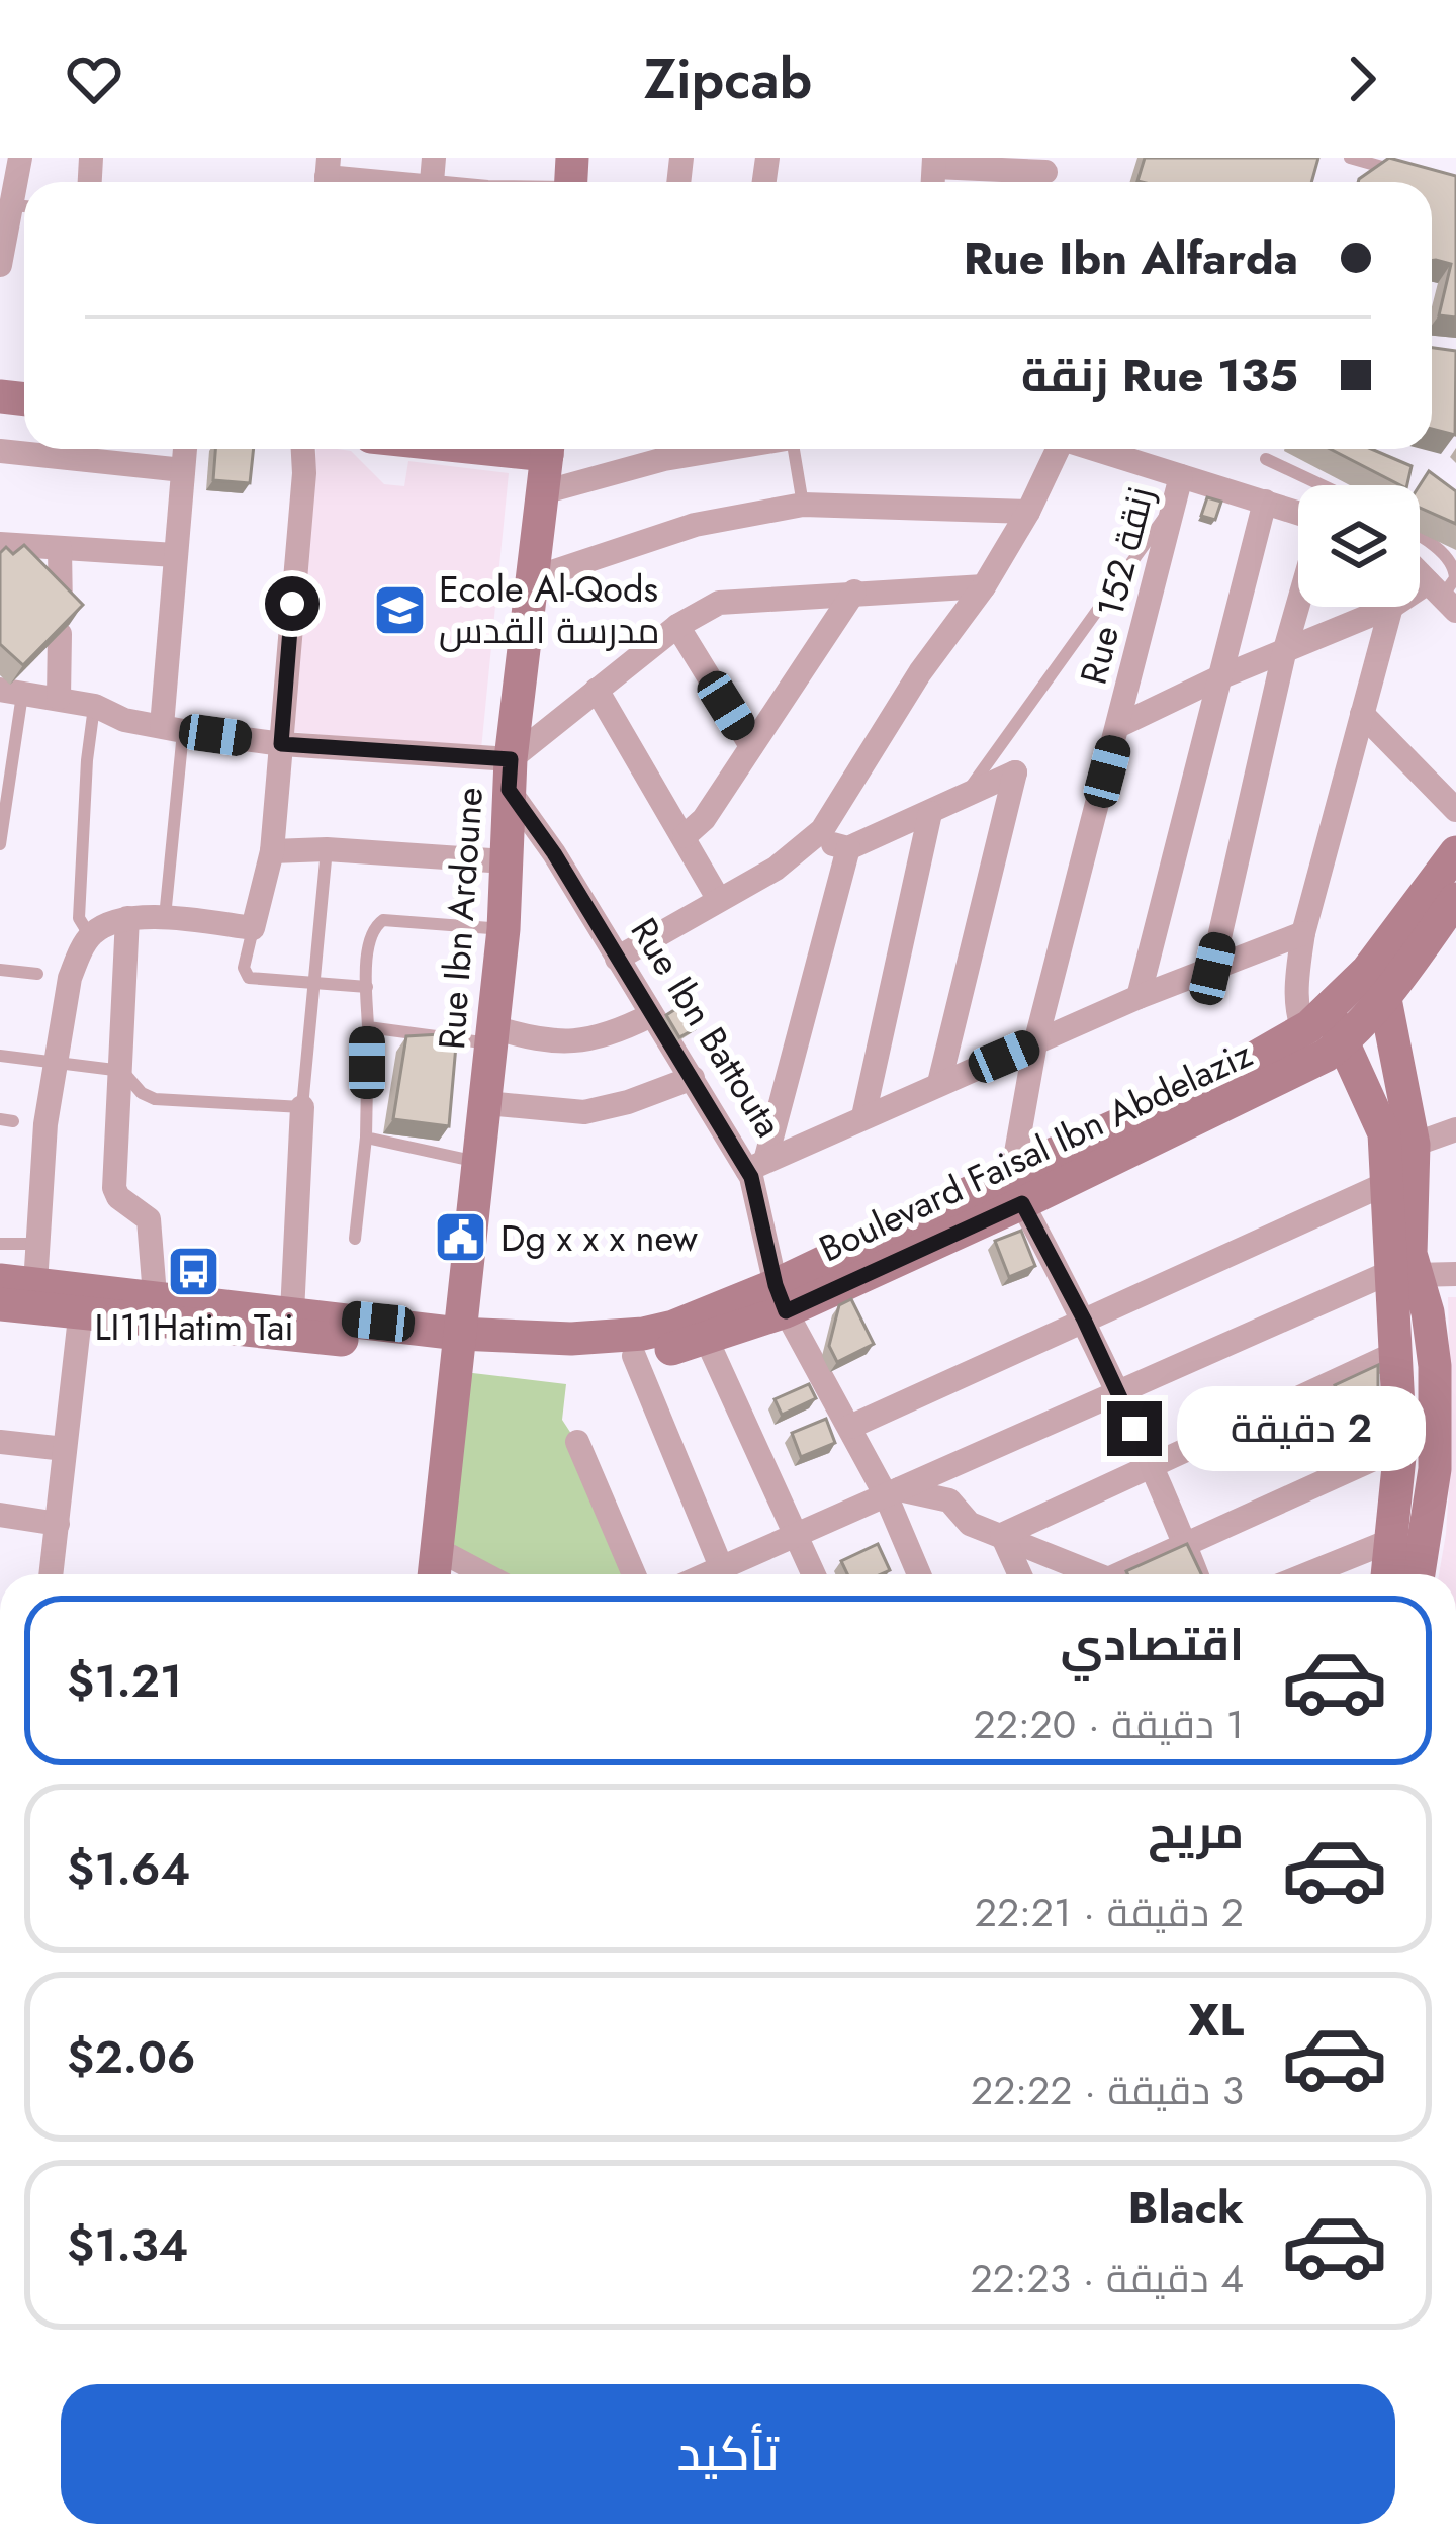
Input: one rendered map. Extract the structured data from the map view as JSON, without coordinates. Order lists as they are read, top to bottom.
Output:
{
  "streets": {
    "street": [
      "Rue 152 زنقة",
      "Rue Ibn Ardoune",
      "Rue Ibn Battouta",
      "Boulevard Faisal Ibn Abdelaziz"
    ]
  },
  "crossings": [
    ["Rue 152 زنقة", "Boulevard Faisal Ibn Abdelaziz"],
    ["Rue Ibn Ardoune", "Rue Ibn Battouta"],
    ["Rue Ibn Ardoune", "Boulevard Faisal Ibn Abdelaziz"],
    ["Rue Ibn Battouta", "Boulevard Faisal Ibn Abdelaziz"]
  ],
  "places": {
    "school or university": ["Ecole Al-Qods مدرسة القدس"],
    "public building": ["Dg x x x new"],
    "bus stop": ["LI11Hatim Tai"]
  },
  "page": {
    "header": "Zipcab",
    "banner": ["Rue Ibn Alfarda", "Rue 135 زنقة"],
    "bubble": "2 دقيقة",
    "list": [
      {
        "name": "اقتصادي",
        "note": "1 دقيقة · 22:20",
        "value": "$1.21"
      },
      {
        "name": "مريح",
        "note": "2 دقيقة · 22:21",
        "value": "$1.64"
      },
      {
        "name": "XL",
        "note": "3 دقيقة · 22:22",
        "value": "$2.06"
      },
      {
        "name": "Black",
        "note": "4 دقيقة · 22:23",
        "value": "$1.34"
      }
    ],
    "buttons": "تأكيد"
  }
}
